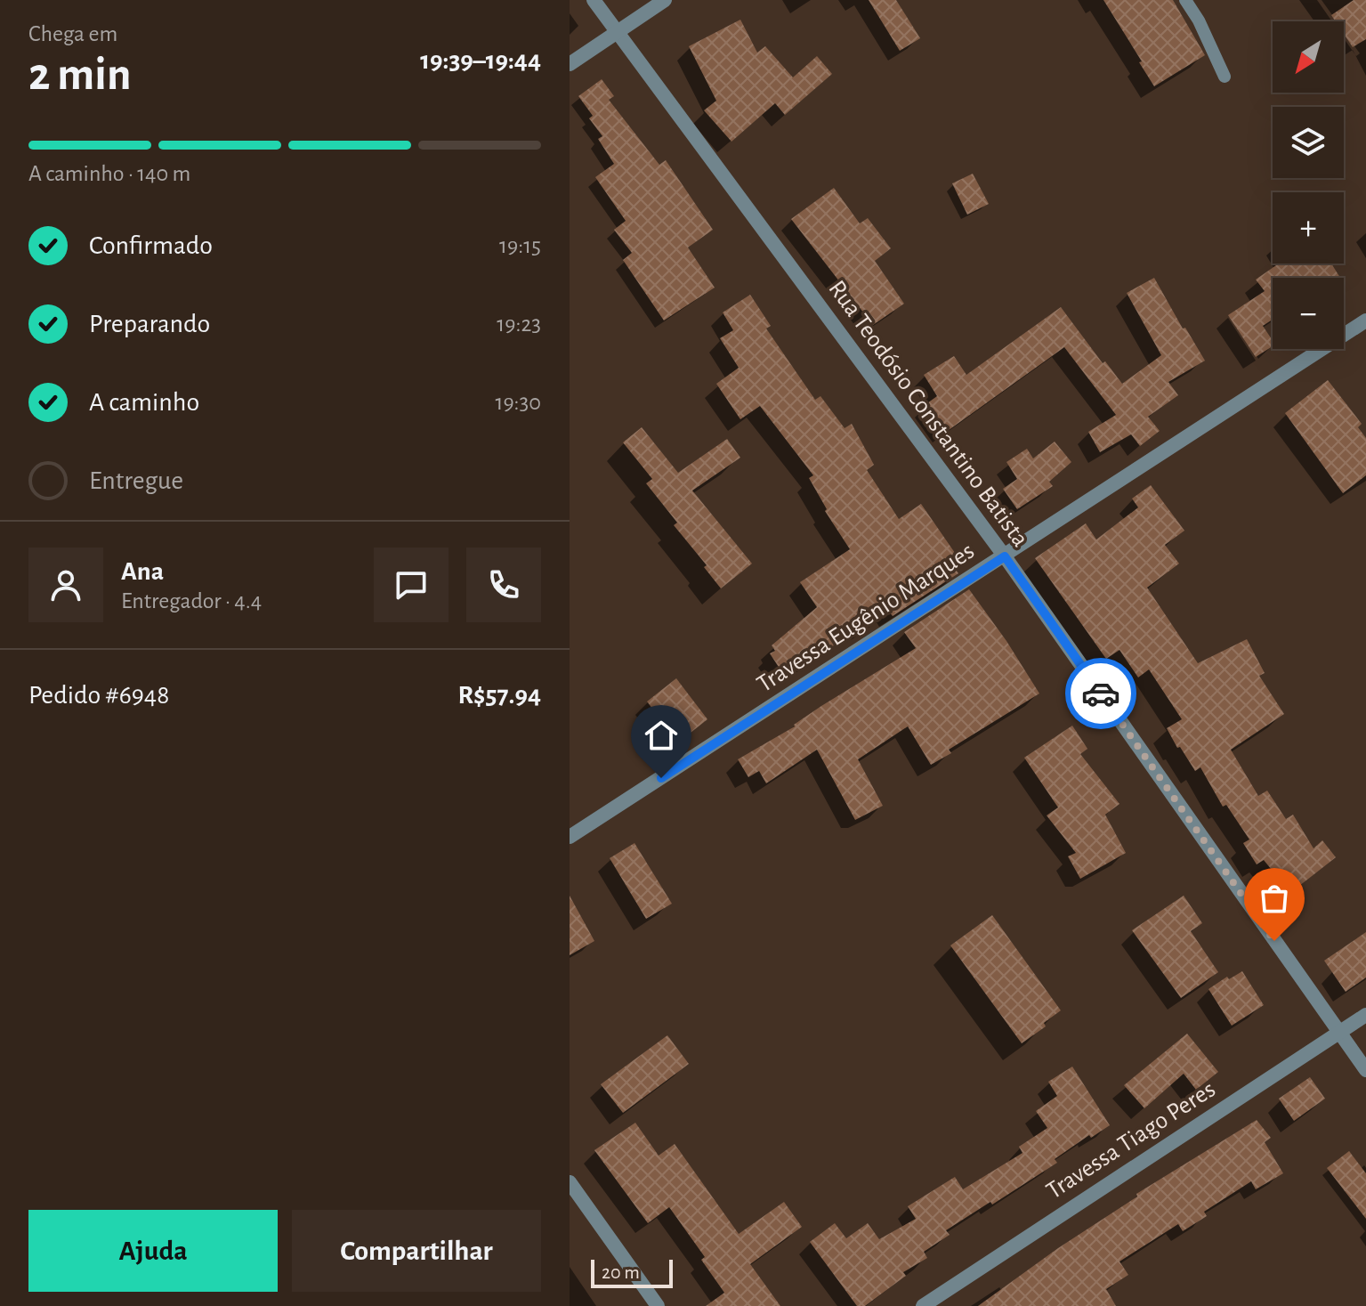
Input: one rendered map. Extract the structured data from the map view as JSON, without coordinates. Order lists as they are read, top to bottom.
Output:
{
  "streets": {
    "street": ["Rua Teodósio Constantino Batista", "Travessa Eugênio Marques", "Travessa Tiago Peres"]
  },
  "crossings": [
    ["Rua Teodósio Constantino Batista", "Travessa Eugênio Marques"],
    ["Rua Teodósio Constantino Batista", "Travessa Tiago Peres"]
  ],
  "scale_bar": "20 m",
  "north": "bottom left",
  "page": {
    "heading": ["2 min", "Chega em", "19:39–19:44"],
    "panel": [
      "Ana",
      "Entregador · 4.4",
      "Pedido #6948",
      "R$57.94"
    ],
    "map_buttons": ["+", "−"],
    "bar": "A caminho · 140 m",
    "list": [
      ["Confirmado", "19:15"],
      ["Preparando", "19:23"],
      ["A caminho", "19:30"],
      "Entregue"
    ],
    "buttons": ["Ajuda", "Compartilhar"],
    "scale": "20 m"
  }
}
